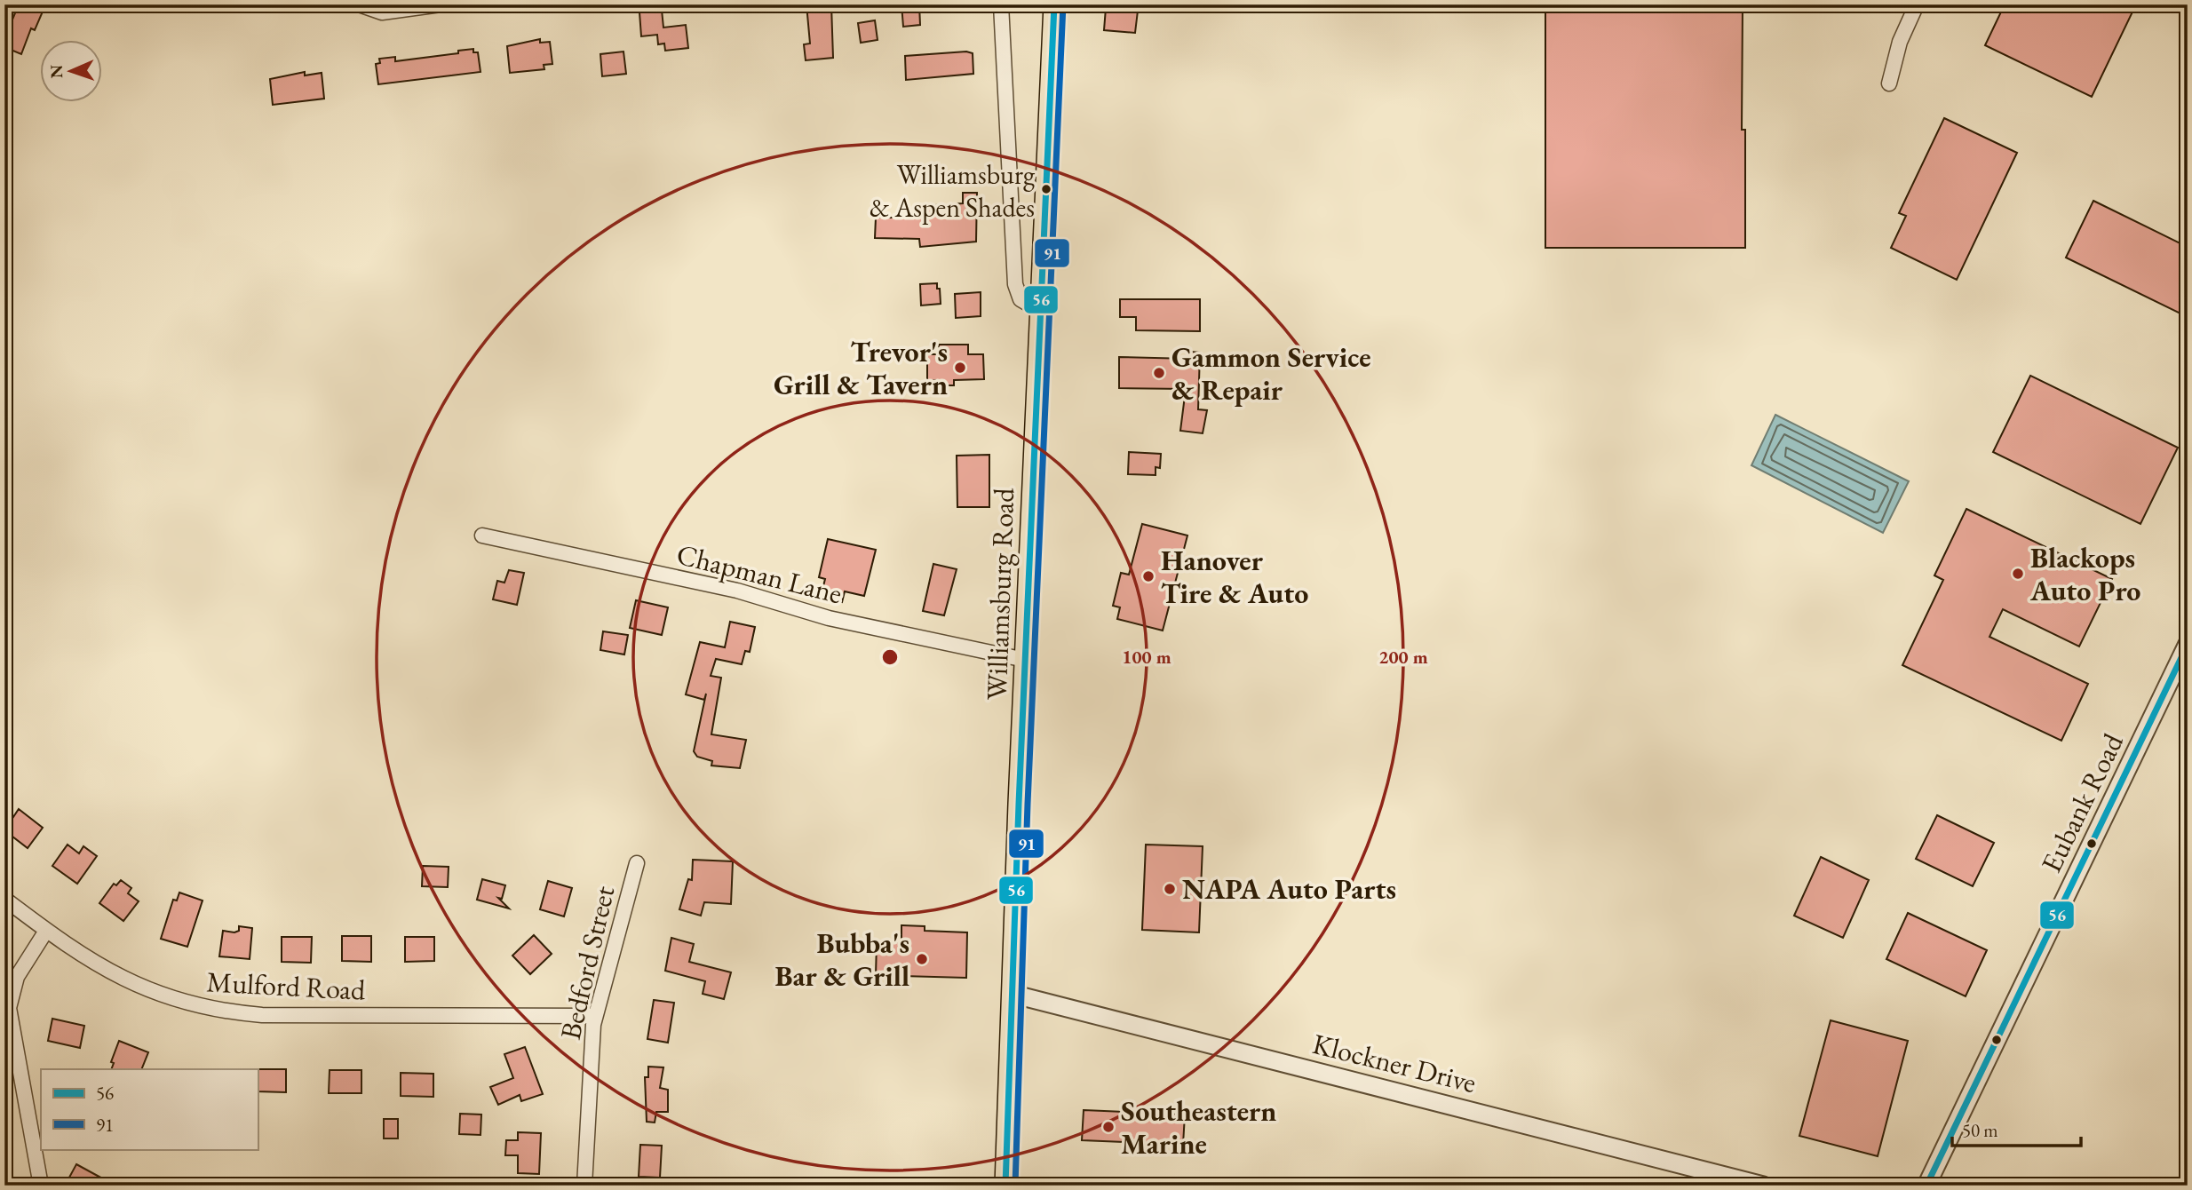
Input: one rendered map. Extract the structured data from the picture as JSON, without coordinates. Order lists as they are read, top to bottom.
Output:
{
  "streets": {
    "main road": ["Williamsburg Road"],
    "street": [
      "Chapman Lane",
      "Eubank Road",
      "Bedford Street",
      "Mulford Road",
      "Klockner Drive"
    ]
  },
  "crossings": [
    ["Chapman Lane", "Williamsburg Road"],
    ["Williamsburg Road", "Klockner Drive"],
    ["Bedford Street", "Mulford Road"]
  ],
  "places": [
    "Williamsburg & Aspen Shades",
    "Trevor's Grill & Tavern",
    "Gammon Service & Repair",
    "Blackops Auto Pro",
    "Hanover Tire & Auto",
    "NAPA Auto Parts",
    "Bubba's Bar & Grill",
    "Southeastern Marine"
  ],
  "lines": ["transit line 56", "transit line 91"],
  "legend": ["56", "91"],
  "scale_bar": "50 m",
  "north": "left",
  "rings": ["100 m", "200 m"]
}
